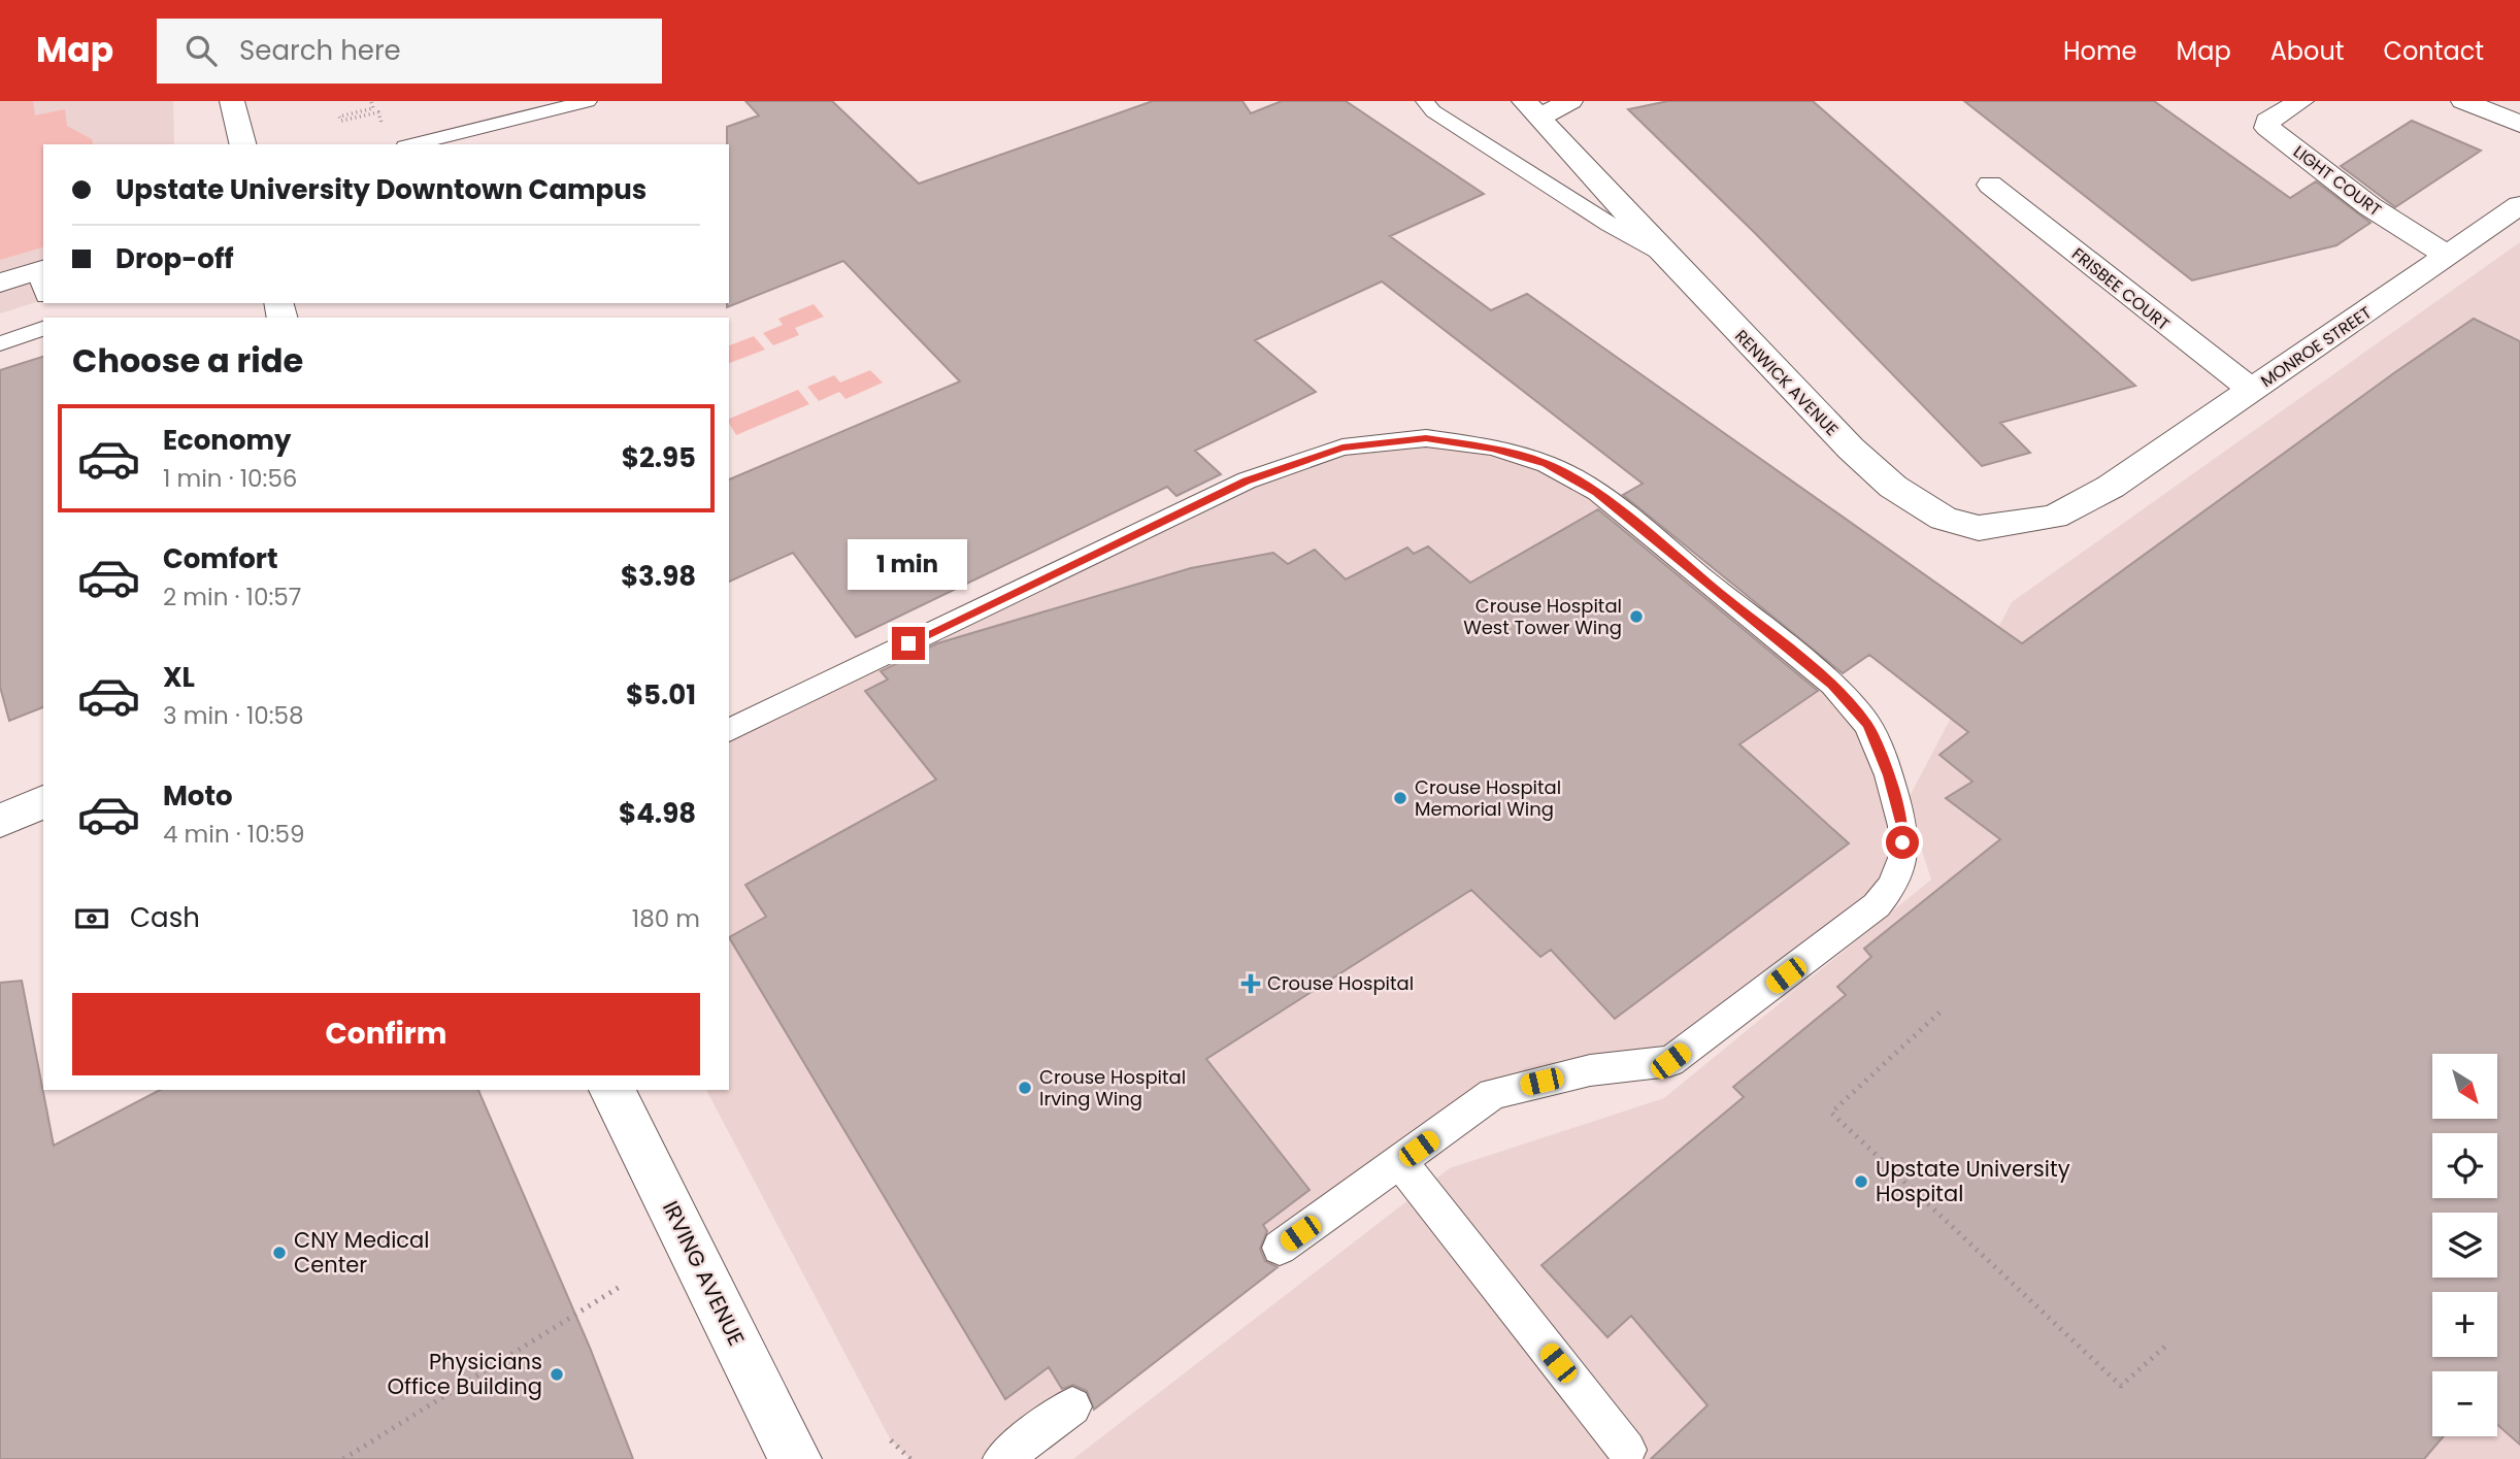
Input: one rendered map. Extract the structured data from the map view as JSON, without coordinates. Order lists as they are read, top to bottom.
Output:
{
  "streets": {
    "main road": [
      "LIGHT COURT",
      "FRISBEE COURT",
      "MONROE STREET",
      "RENWICK AVENUE",
      "IRVING AVENUE"
    ]
  },
  "crossings": [
    ["LIGHT COURT", "MONROE STREET"],
    ["FRISBEE COURT", "MONROE STREET"],
    ["MONROE STREET", "RENWICK AVENUE"]
  ],
  "places": {
    "other": [
      "Crouse Hospital West Tower Wing",
      "Crouse Hospital Memorial Wing",
      "Crouse Hospital Irving Wing",
      "Upstate University Hospital",
      "CNY Medical Center",
      "Physicians Office Building"
    ],
    "health": ["Crouse Hospital"]
  },
  "north": "bottom right",
  "page": {
    "header": "Map",
    "search": "Search here",
    "nav": [
      "Home",
      "Map",
      "About",
      "Contact"
    ],
    "banner": ["Upstate University Downtown Campus", "Drop-off"],
    "heading": "Choose a ride",
    "list": [
      {
        "name": "Economy",
        "note": "1 min · 10:56",
        "value": "$2.95"
      },
      {
        "name": "Comfort",
        "note": "2 min · 10:57",
        "value": "$3.98"
      },
      {
        "name": "XL",
        "note": "3 min · 10:58",
        "value": "$5.01"
      },
      {
        "name": "Moto",
        "note": "4 min · 10:59",
        "value": "$4.98"
      }
    ],
    "bubble": "1 min",
    "pay": ["Cash", "180 m"],
    "buttons": "Confirm",
    "map_buttons": ["+", "−"]
  }
}
